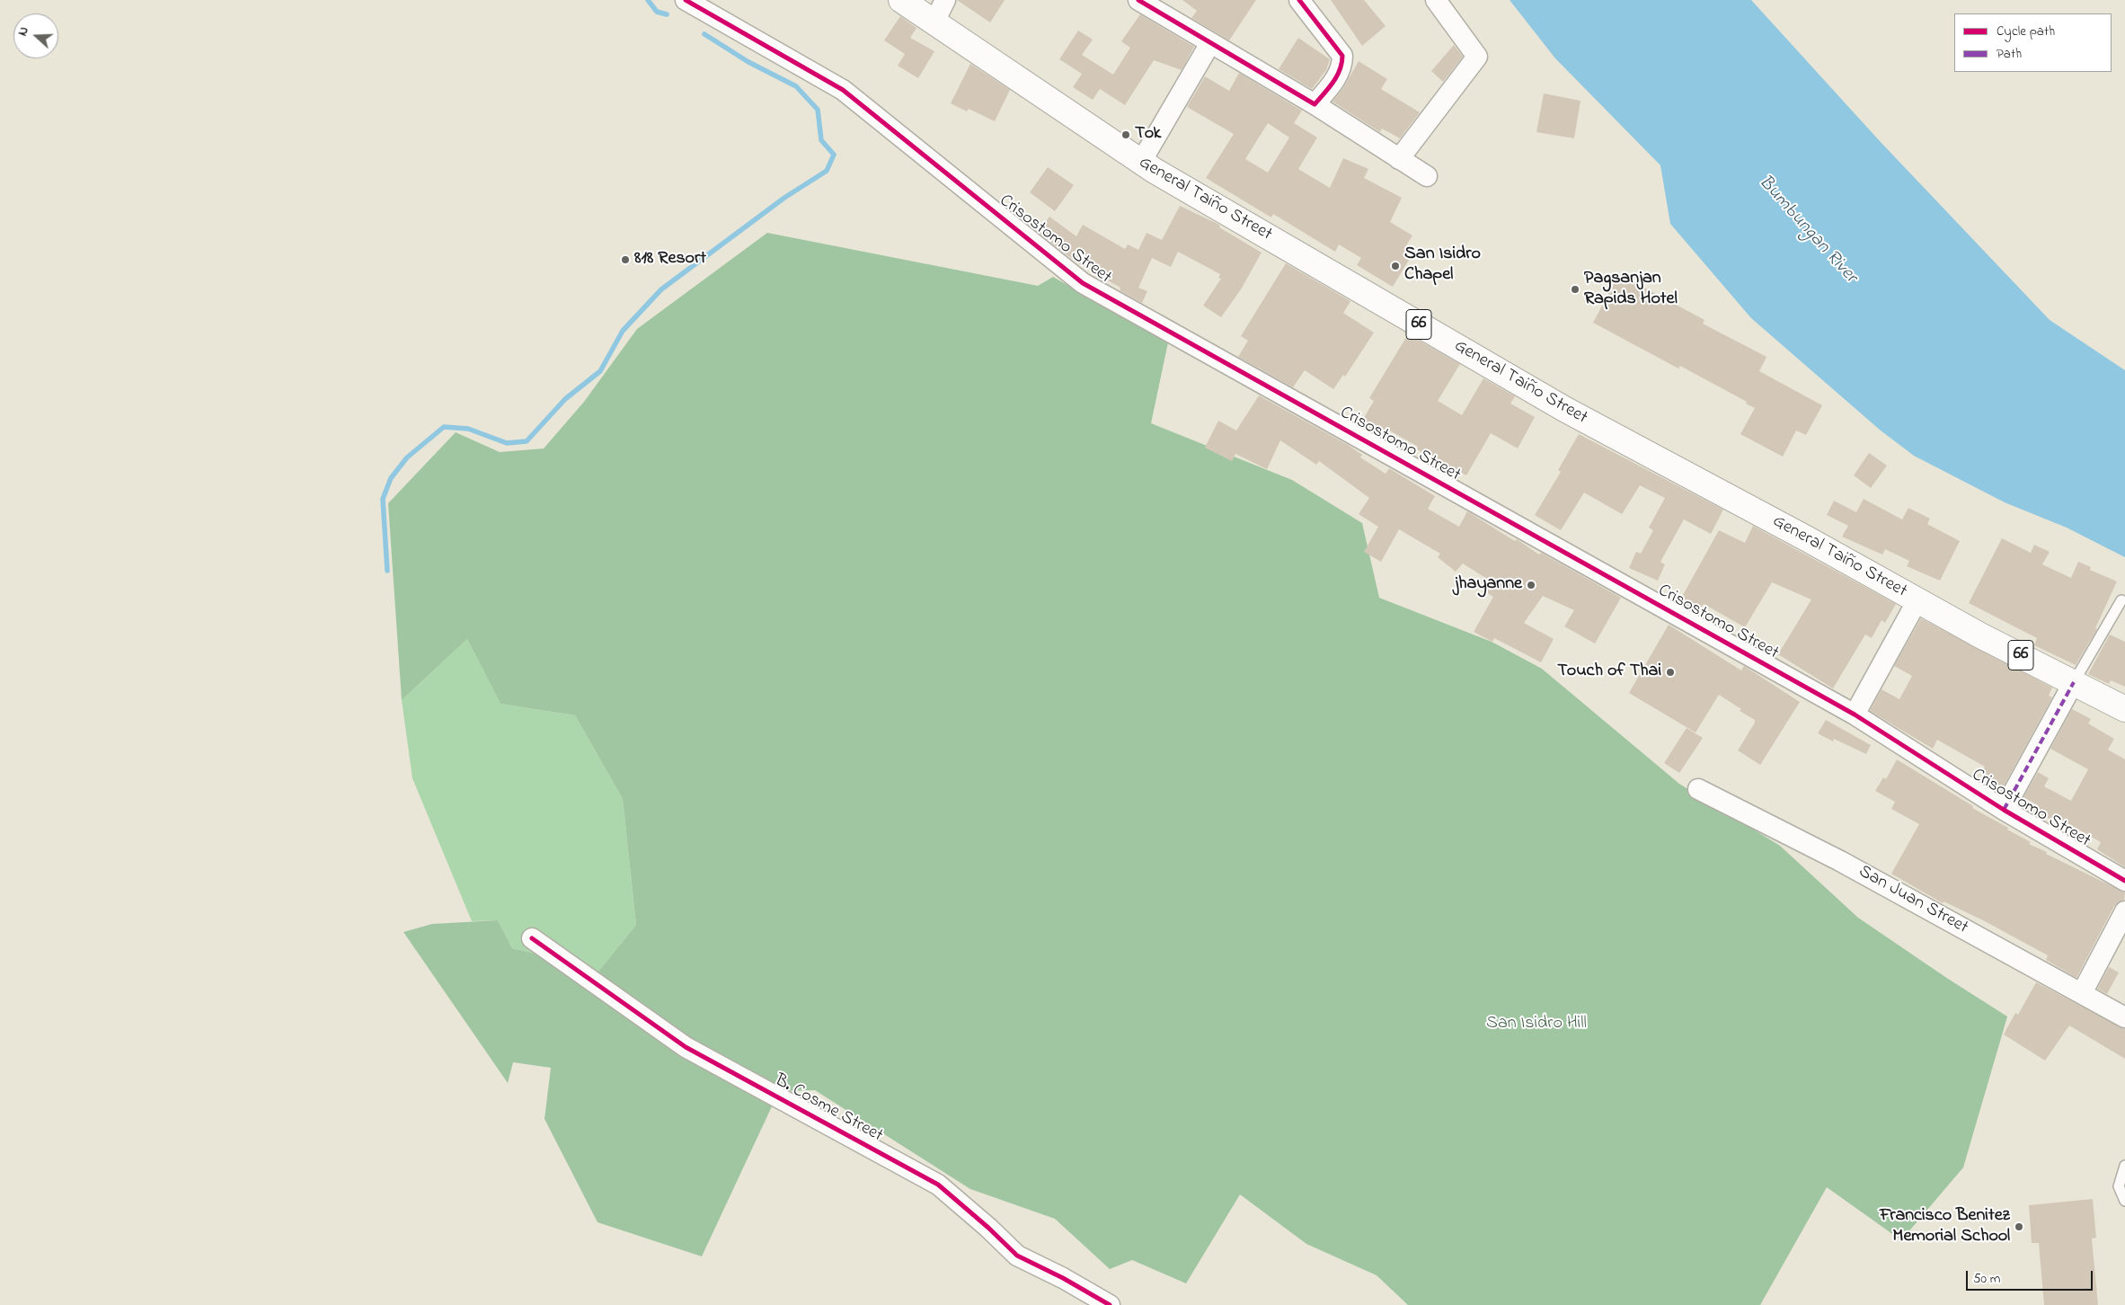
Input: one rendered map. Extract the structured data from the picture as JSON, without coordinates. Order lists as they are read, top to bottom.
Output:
{
  "streets": {
    "main road": ["General Taiño Street", "66"],
    "street": ["Crisostomo Street", "San Juan Street", "B. Cosme Street"]
  },
  "crossings": [
    ["General Taiño Street", "66"]
  ],
  "water": ["Bumbungan River"],
  "parks": ["San Isidro Hill"],
  "places": [
    "Tok",
    "818 Resort",
    "San Isidro Chapel",
    "Pagsanjan Rapids Hotel",
    "jhayanne",
    "Touch of Thai",
    "Francisco Benitez Memorial School"
  ],
  "legend": ["Cycle path", "Path"],
  "scale_bar": "50 m",
  "north": "left"
}
